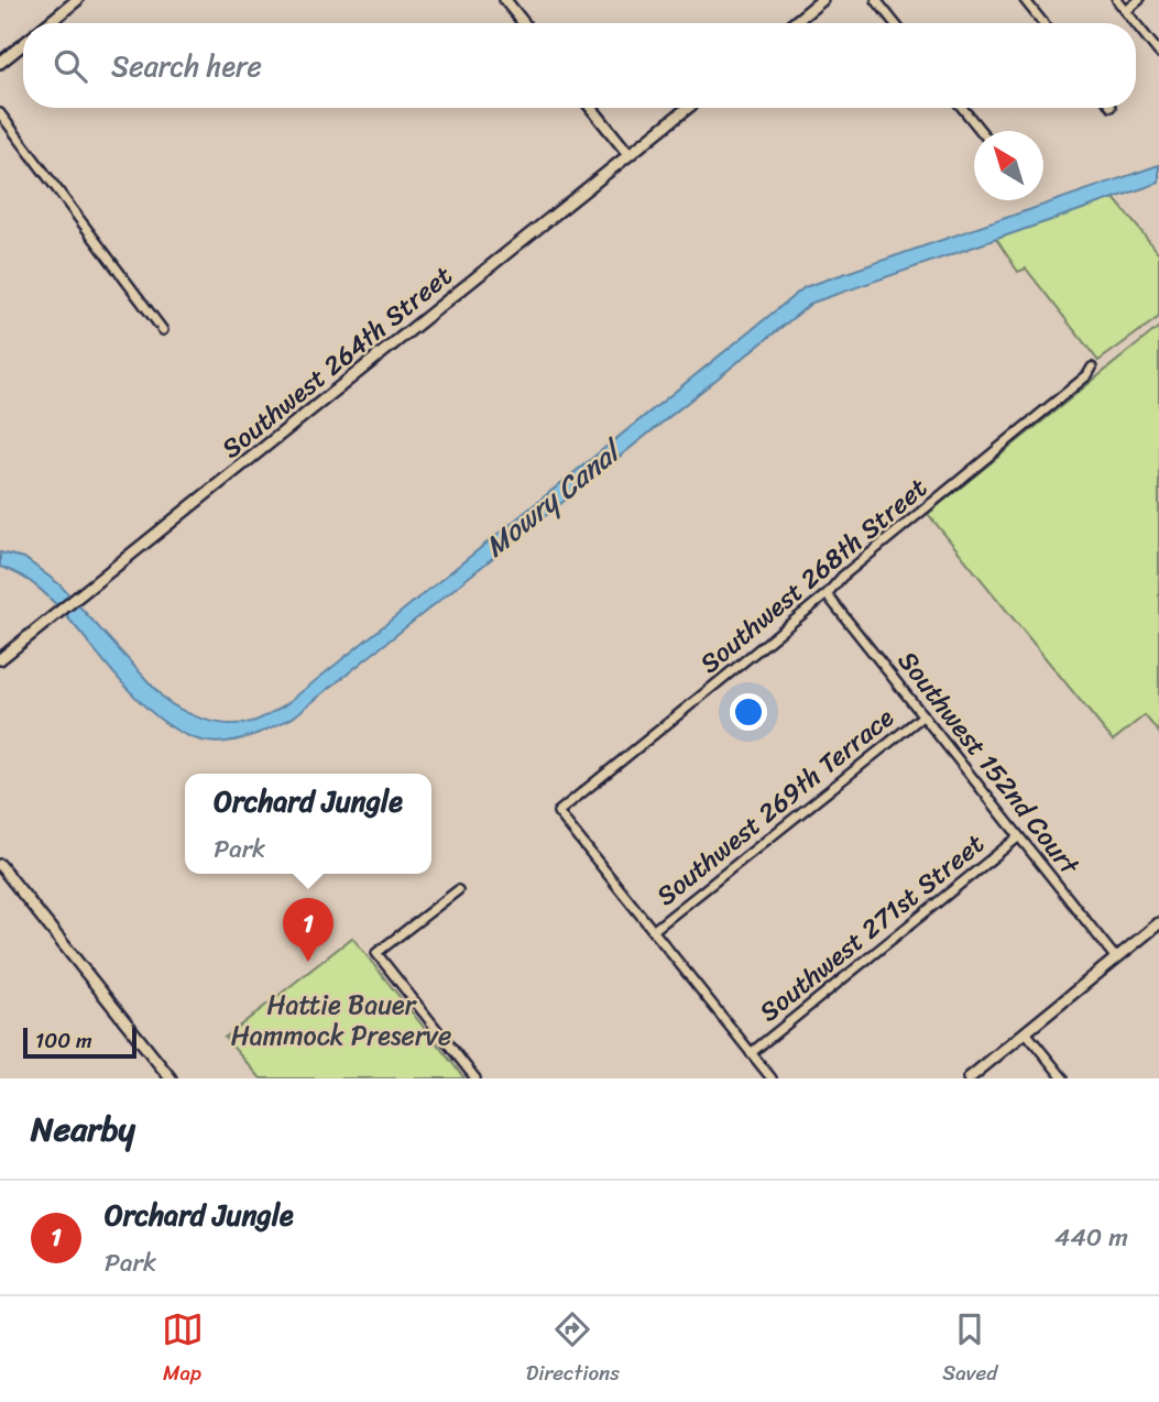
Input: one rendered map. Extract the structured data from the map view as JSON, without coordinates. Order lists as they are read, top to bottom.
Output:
{
  "streets": {
    "street": [
      "Southwest 264th Street",
      "Southwest 268th Street",
      "Southwest 152nd Court",
      "Southwest 269th Terrace",
      "Southwest 271st Street"
    ]
  },
  "crossings": [
    ["Southwest 268th Street", "Southwest 152nd Court"],
    ["Southwest 268th Street", "Southwest 269th Terrace"],
    ["Southwest 152nd Court", "Southwest 269th Terrace"],
    ["Southwest 152nd Court", "Southwest 271st Street"]
  ],
  "water": ["Mowry Canal"],
  "parks": ["Hattie Bauer Hammock Preserve"],
  "scale_bar": "100 m",
  "north": "top left",
  "page": {
    "search": "Search here",
    "popup": ["Orchard Jungle", "Park"],
    "pins": "1",
    "scale": "100 m",
    "heading": "Nearby",
    "list": [
      {
        "mark": "1",
        "name": "Orchard Jungle",
        "note": "Park",
        "value": "440 m"
      }
    ],
    "nav": ["Map", "Directions", "Saved"]
  }
}
